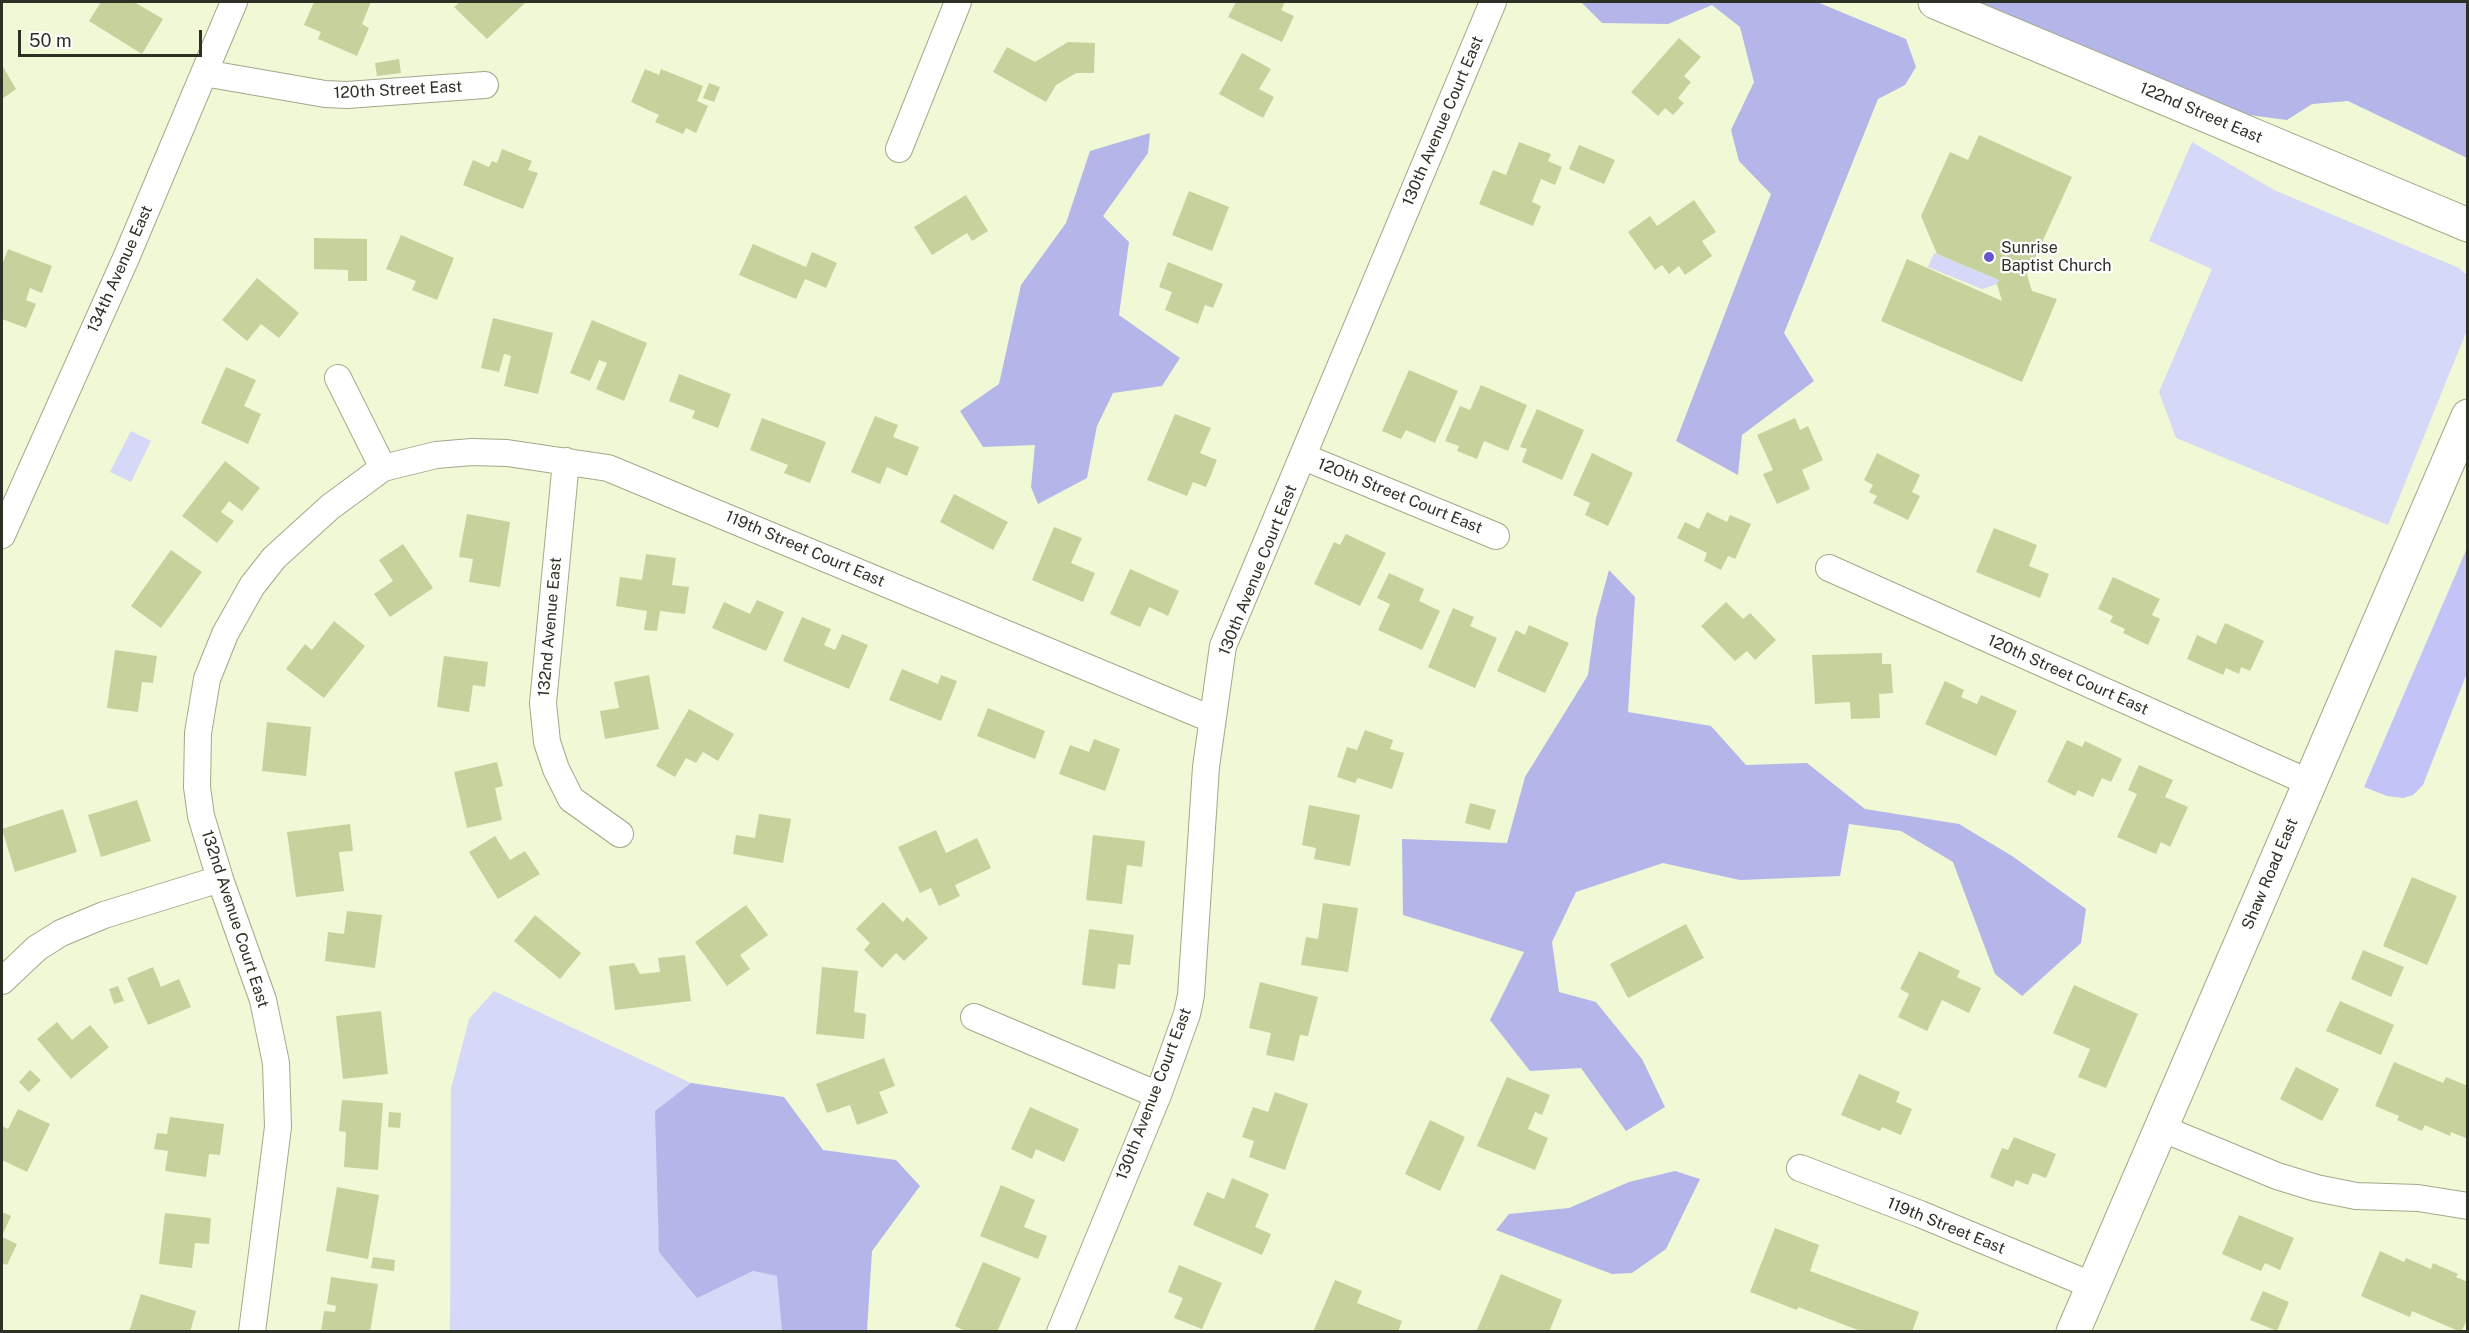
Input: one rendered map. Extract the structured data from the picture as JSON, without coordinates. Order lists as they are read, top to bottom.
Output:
{
  "streets": {
    "main road": ["122nd Street East", "Shaw Road East"],
    "street": [
      "120th Street East",
      "130th Avenue Court East",
      "134th Avenue East",
      "12Oth Street Court East",
      "119th Street Court East",
      "132nd Avenue East",
      "120th Street Court East",
      "132nd Avenue Court East",
      "119th Street East"
    ]
  },
  "crossings": [
    ["120th Street East", "134th Avenue East"],
    ["130th Avenue Court East", "12Oth Street Court East"],
    ["130th Avenue Court East", "119th Street Court East"],
    ["119th Street Court East", "132nd Avenue East"],
    ["119th Street Court East", "132nd Avenue Court East"],
    ["120th Street Court East", "Shaw Road East"],
    ["Shaw Road East", "119th Street East"]
  ],
  "places": ["Sunrise Baptist Church"],
  "scale_bar": "50 m"
}
